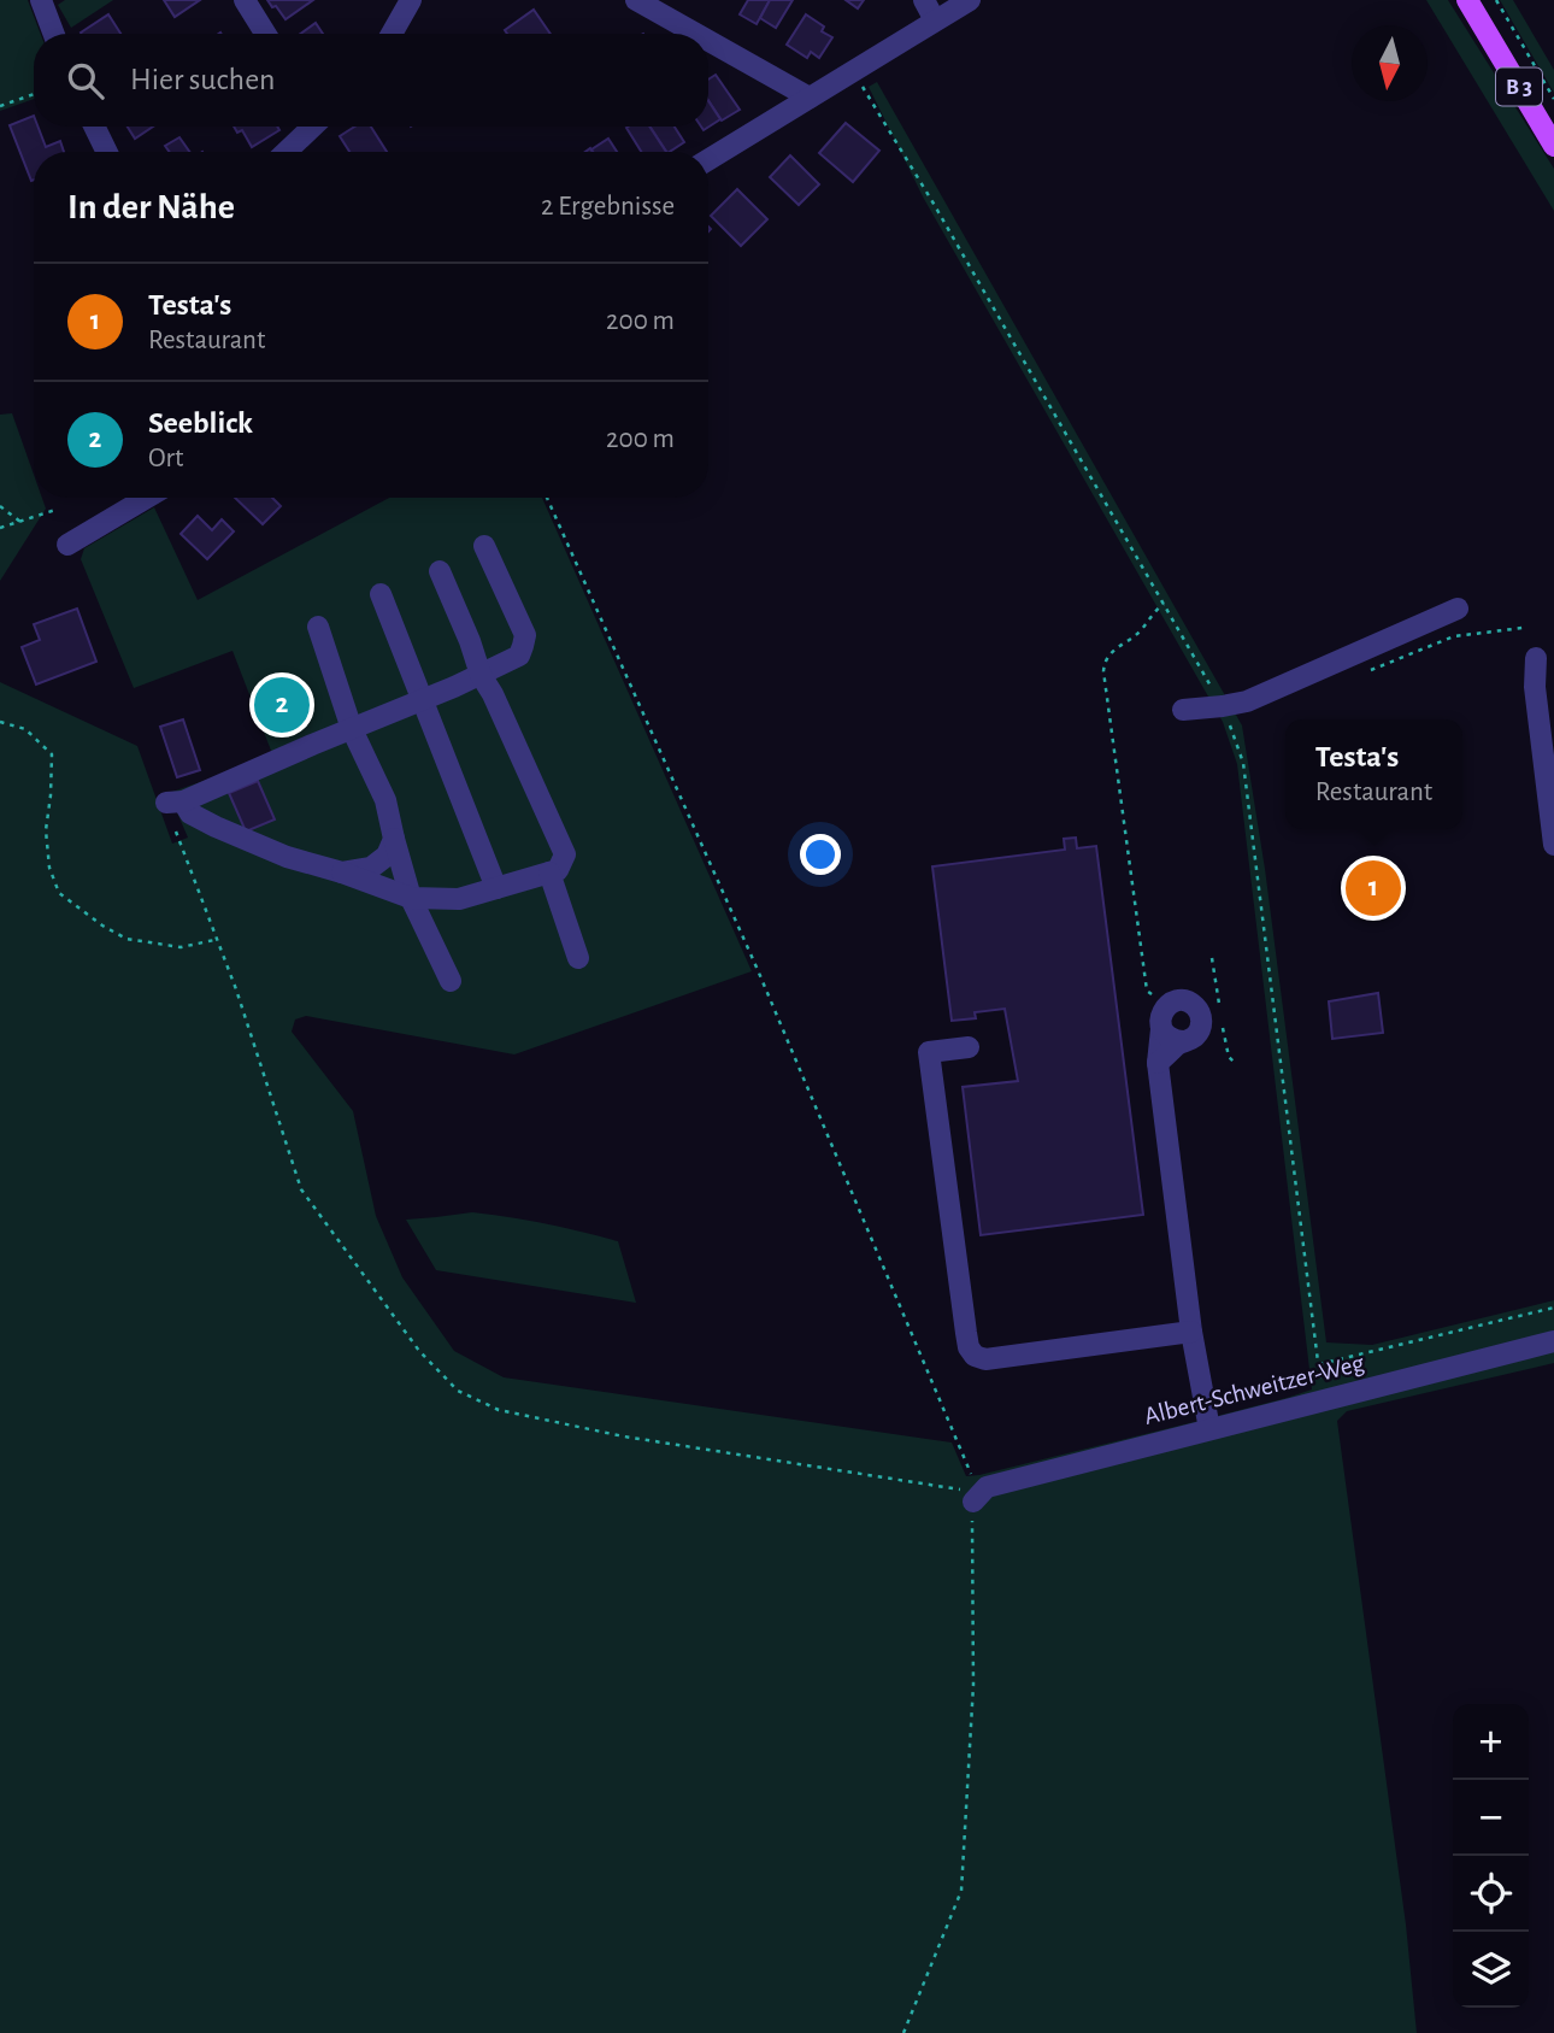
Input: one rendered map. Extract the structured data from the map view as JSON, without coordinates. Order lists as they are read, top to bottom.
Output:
{
  "streets": {
    "main road": ["B 3"],
    "street": ["Albert-Schweitzer-Weg"]
  },
  "north": "bottom",
  "page": {
    "search": "Hier suchen",
    "heading": ["In der Nähe", "2 Ergebnisse"],
    "list": [
      {
        "mark": "1",
        "name": "Testa's",
        "note": "Restaurant",
        "value": "200 m"
      },
      {
        "mark": "2",
        "name": "Seeblick",
        "note": "Ort",
        "value": "200 m"
      }
    ],
    "pins": ["2", "1"],
    "popup": ["Testa's", "Restaurant"],
    "map_buttons": ["+", "−"]
  }
}
